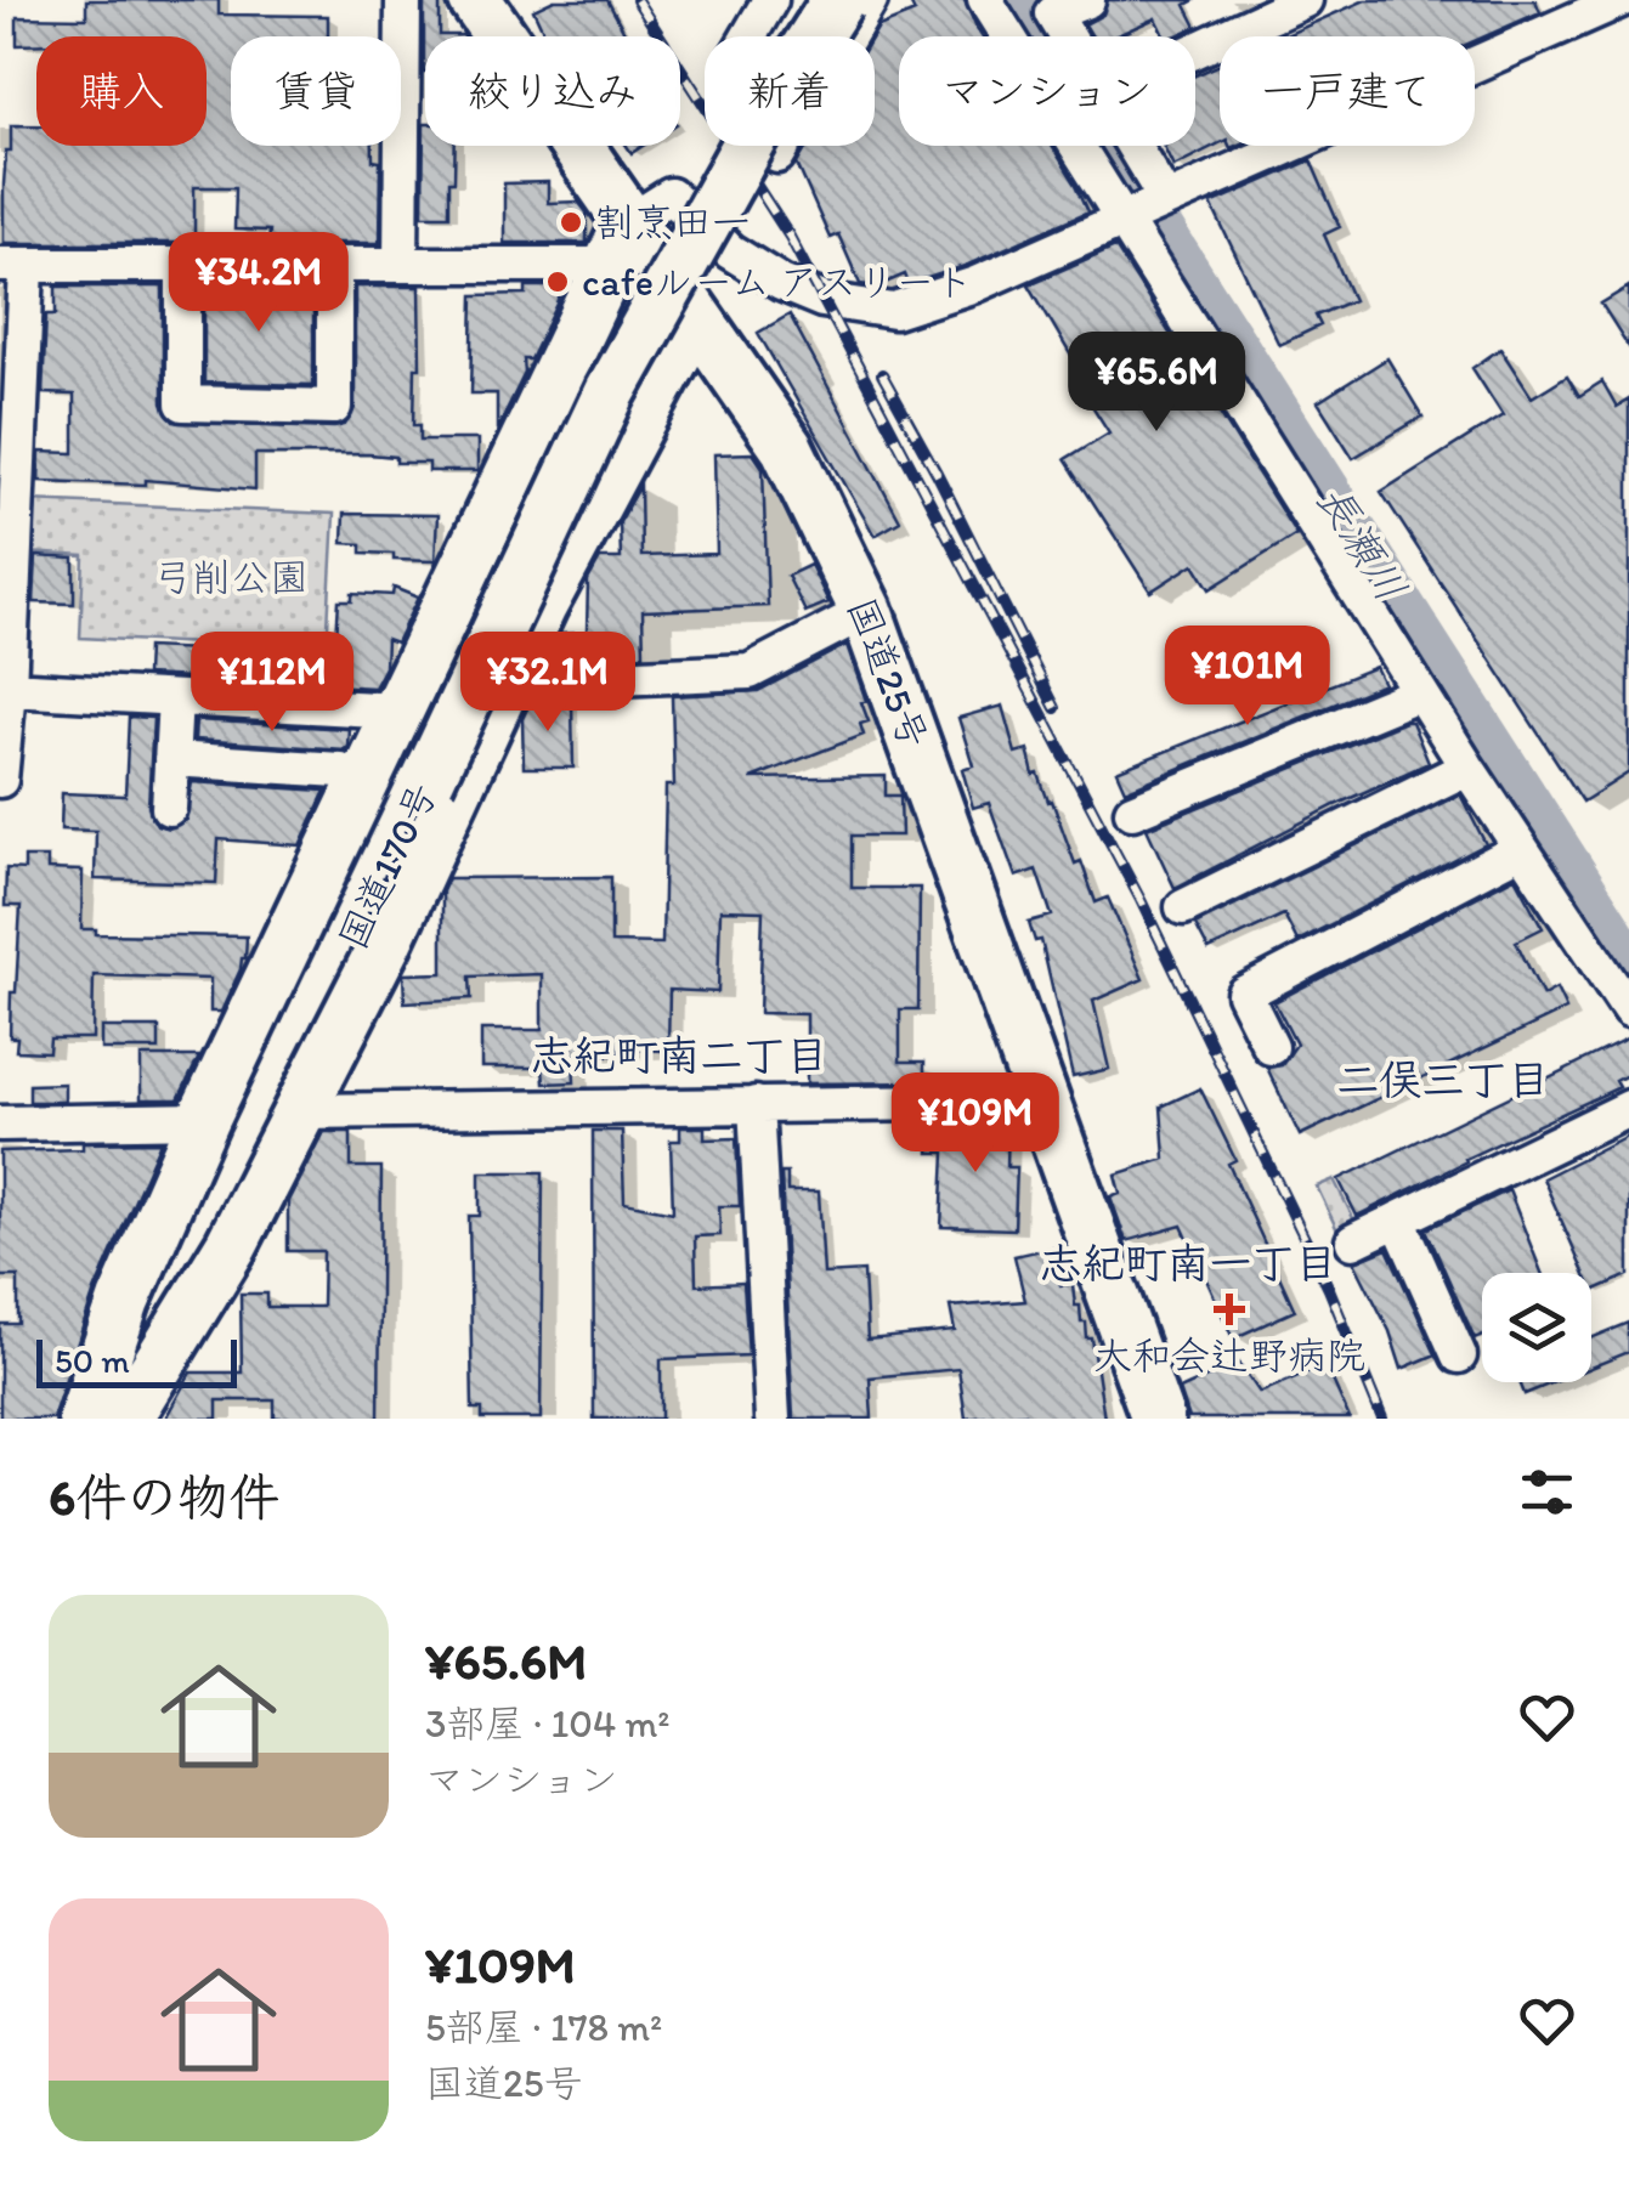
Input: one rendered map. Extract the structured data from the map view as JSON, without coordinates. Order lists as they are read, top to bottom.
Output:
{
  "streets": {
    "highway": ["国道25号", "国道170号"]
  },
  "districts": ["志紀町南二丁目", "二俣三丁目", "志紀町南一丁目"],
  "water": ["長瀬川"],
  "parks": ["弓削公園"],
  "places": {
    "other": ["割烹田一", "cafeルーム アスリート"],
    "health": ["大和会辻野病院"]
  },
  "scale_bar": "50 m",
  "page": {
    "chip": [
      "購入",
      "賃貸",
      "絞り込み",
      "新着",
      "マンション",
      "一戸建て"
    ],
    "price": [
      "¥34.2M",
      "¥65.6M",
      "¥101M",
      "¥112M",
      "¥32.1M",
      "¥109M"
    ],
    "scale": "50 m",
    "heading": "6件の物件",
    "list": [
      {
        "name": "¥65.6M",
        "note": "3部屋 · 104 m² · マンション"
      },
      {
        "name": "¥109M",
        "note": "5部屋 · 178 m² · 国道25号"
      }
    ]
  }
}
